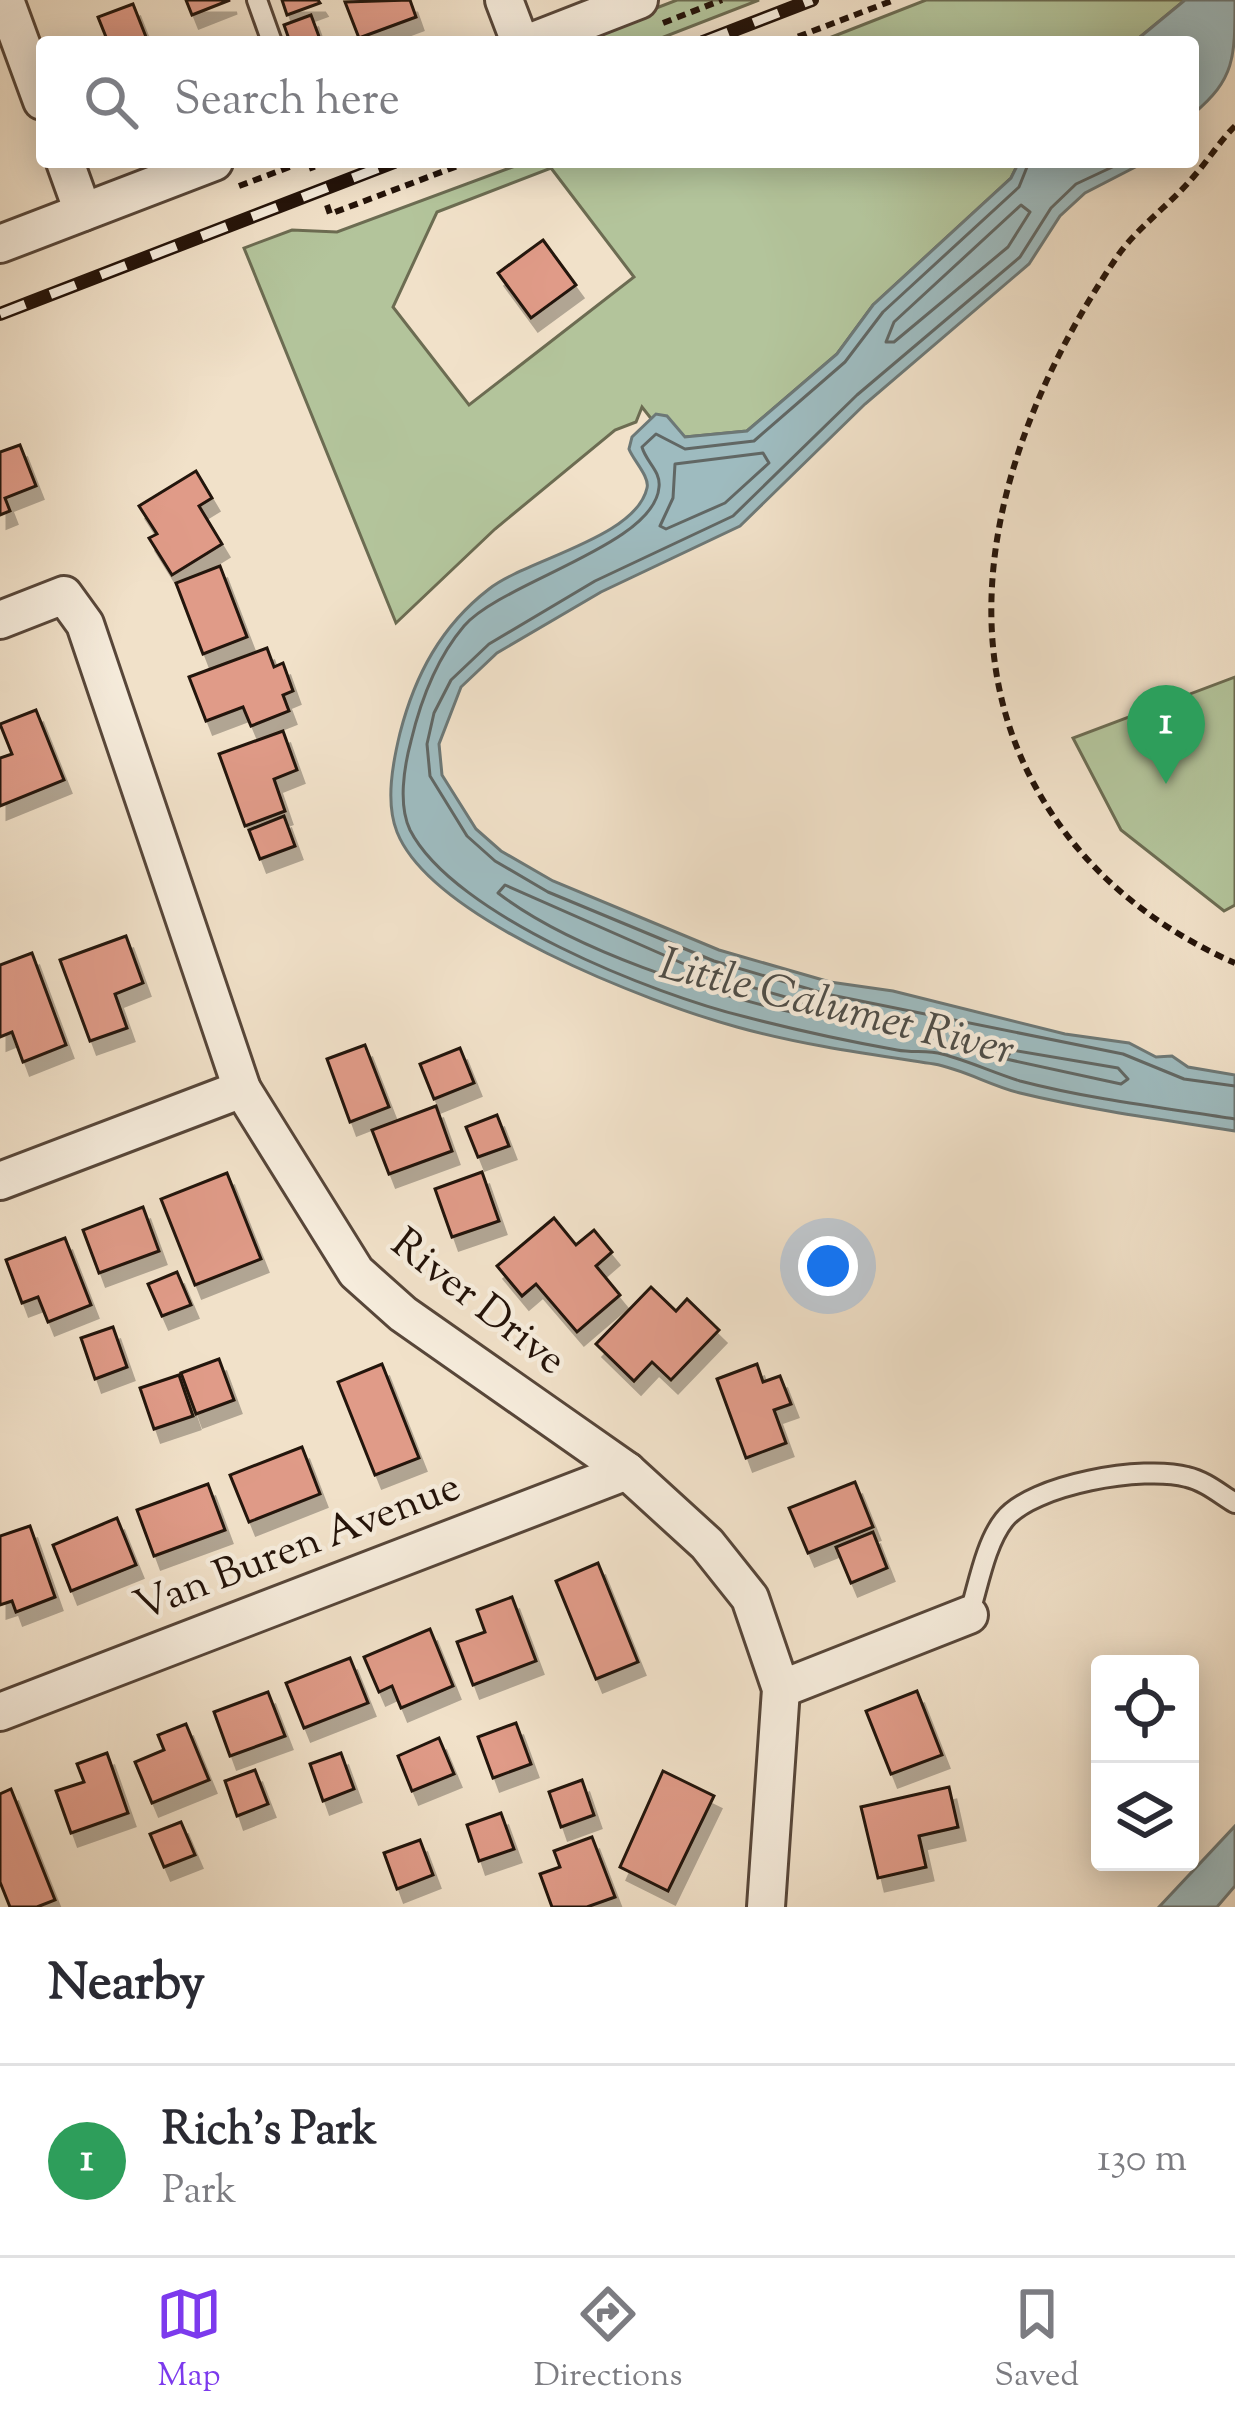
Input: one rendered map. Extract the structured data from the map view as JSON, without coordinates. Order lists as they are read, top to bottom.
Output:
{
  "streets": {
    "street": ["River Drive", "Van Buren Avenue"]
  },
  "crossings": [
    ["River Drive", "Van Buren Avenue"]
  ],
  "water": ["Little Calumet River"],
  "page": {
    "search": "Search here",
    "pins": "1",
    "heading": "Nearby",
    "list": [
      {
        "mark": "1",
        "name": "Rich's Park",
        "note": "Park",
        "value": "130 m"
      }
    ],
    "nav": ["Map", "Directions", "Saved"]
  }
}
